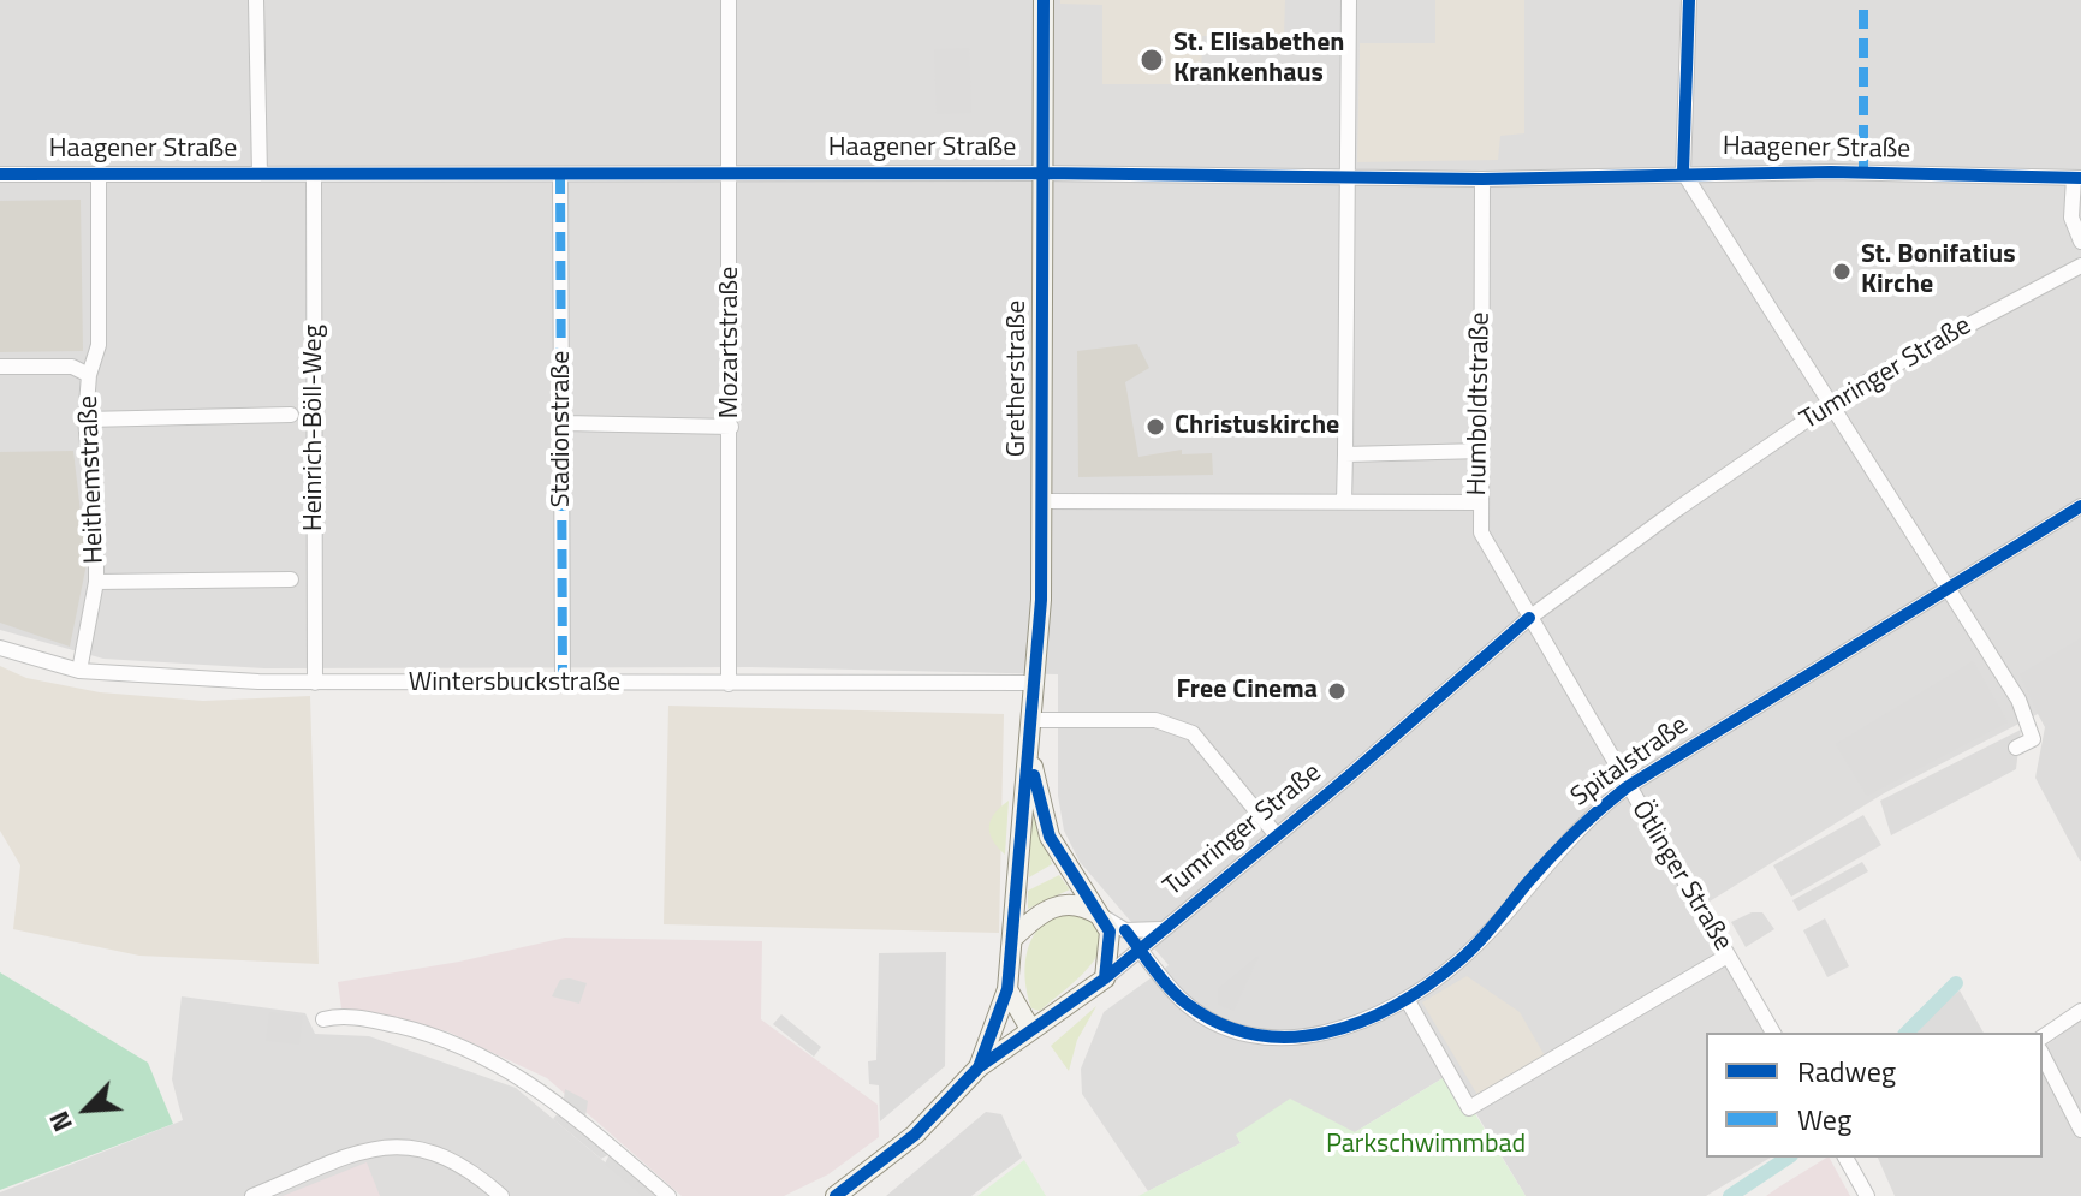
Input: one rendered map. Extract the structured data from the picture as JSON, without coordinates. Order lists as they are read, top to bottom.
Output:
{
  "streets": {
    "main road": ["Tumringer Straße", "Gretherstraße"],
    "street": [
      "Haagener Straße",
      "Mozartstraße",
      "Humboldtstraße",
      "Heinrich-Böll-Weg",
      "Stadionstraße",
      "Heithemstraße",
      "Wintersbuckstraße",
      "Spitalstraße",
      "Ötlinger Straße"
    ]
  },
  "crossings": [
    ["Haagener Straße", "Mozartstraße"],
    ["Haagener Straße", "Gretherstraße"],
    ["Haagener Straße", "Humboldtstraße"],
    ["Haagener Straße", "Heinrich-Böll-Weg"],
    ["Haagener Straße", "Stadionstraße"],
    ["Haagener Straße", "Heithemstraße"],
    ["Mozartstraße", "Wintersbuckstraße"],
    ["Tumringer Straße", "Gretherstraße"],
    ["Tumringer Straße", "Humboldtstraße"],
    ["Tumringer Straße", "Spitalstraße"],
    ["Tumringer Straße", "Ötlinger Straße"],
    ["Gretherstraße", "Wintersbuckstraße"],
    ["Humboldtstraße", "Ötlinger Straße"],
    ["Heinrich-Böll-Weg", "Wintersbuckstraße"],
    ["Stadionstraße", "Wintersbuckstraße"],
    ["Heithemstraße", "Wintersbuckstraße"],
    ["Spitalstraße", "Ötlinger Straße"]
  ],
  "parks": ["Parkschwimmbad"],
  "places": [
    "St. Elisabethen Krankenhaus",
    "St. Bonifatius Kirche",
    "Christuskirche",
    "Free Cinema"
  ],
  "legend": ["Radweg", "Weg"],
  "north": "bottom left"
}
